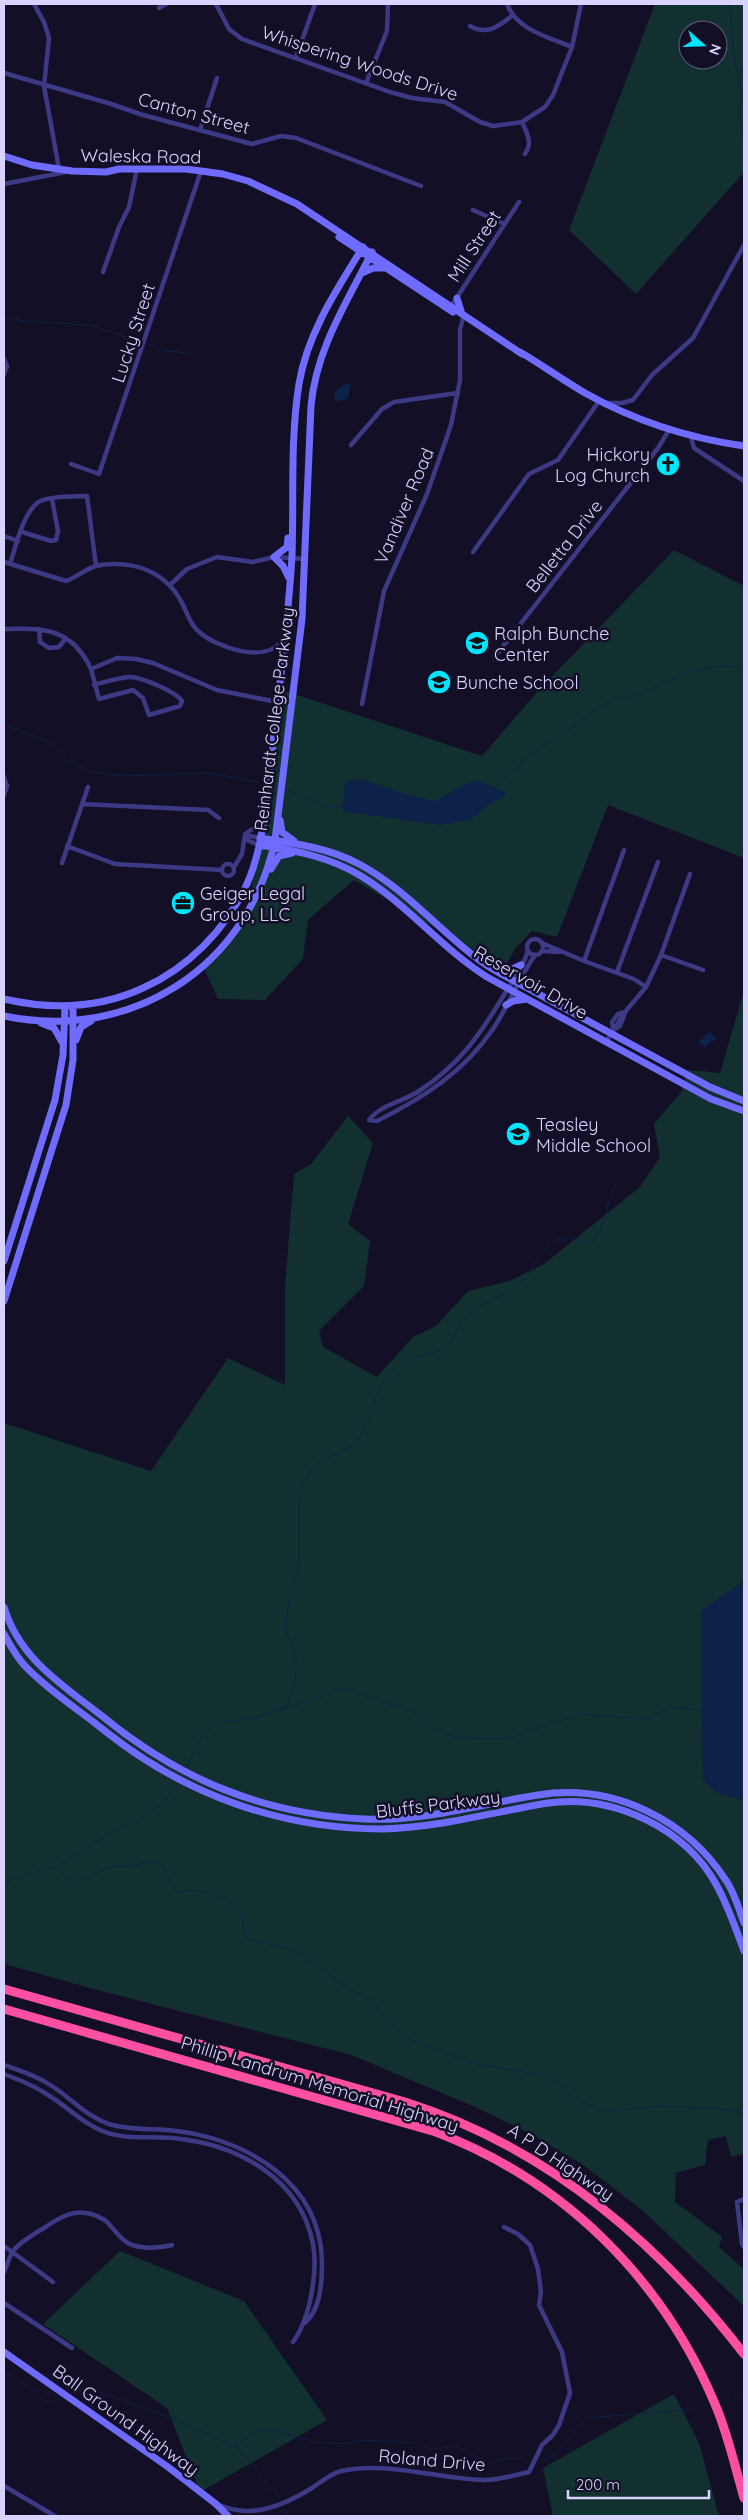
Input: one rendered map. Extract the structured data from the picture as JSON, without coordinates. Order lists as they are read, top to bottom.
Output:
{
  "streets": {
    "highway": ["Phillip Landrum Memorial Highway", "A P D Highway"],
    "street": [
      "Whispering Woods Drive",
      "Canton Street",
      "Waleska Road",
      "Mill Street",
      "Lucky Street",
      "Vandiver Road",
      "Belletta Drive",
      "Reinhardt College Parkway",
      "Reservoir Drive",
      "Bluffs Parkway",
      "Ball Ground Highway",
      "Roland Drive"
    ]
  },
  "crossings": [
    ["Waleska Road", "Lucky Street"],
    ["Waleska Road", "Reinhardt College Parkway"],
    ["Reinhardt College Parkway", "Reservoir Drive"],
    ["Ball Ground Highway", "Roland Drive"]
  ],
  "places": {
    "church": ["Hickory Log Church"],
    "school or university": ["Ralph Bunche Center", "Bunche School", "Teasley Middle School"],
    "office": ["Geiger Legal Group, LLC"]
  },
  "scale_bar": "200 m",
  "north": "right"
}
